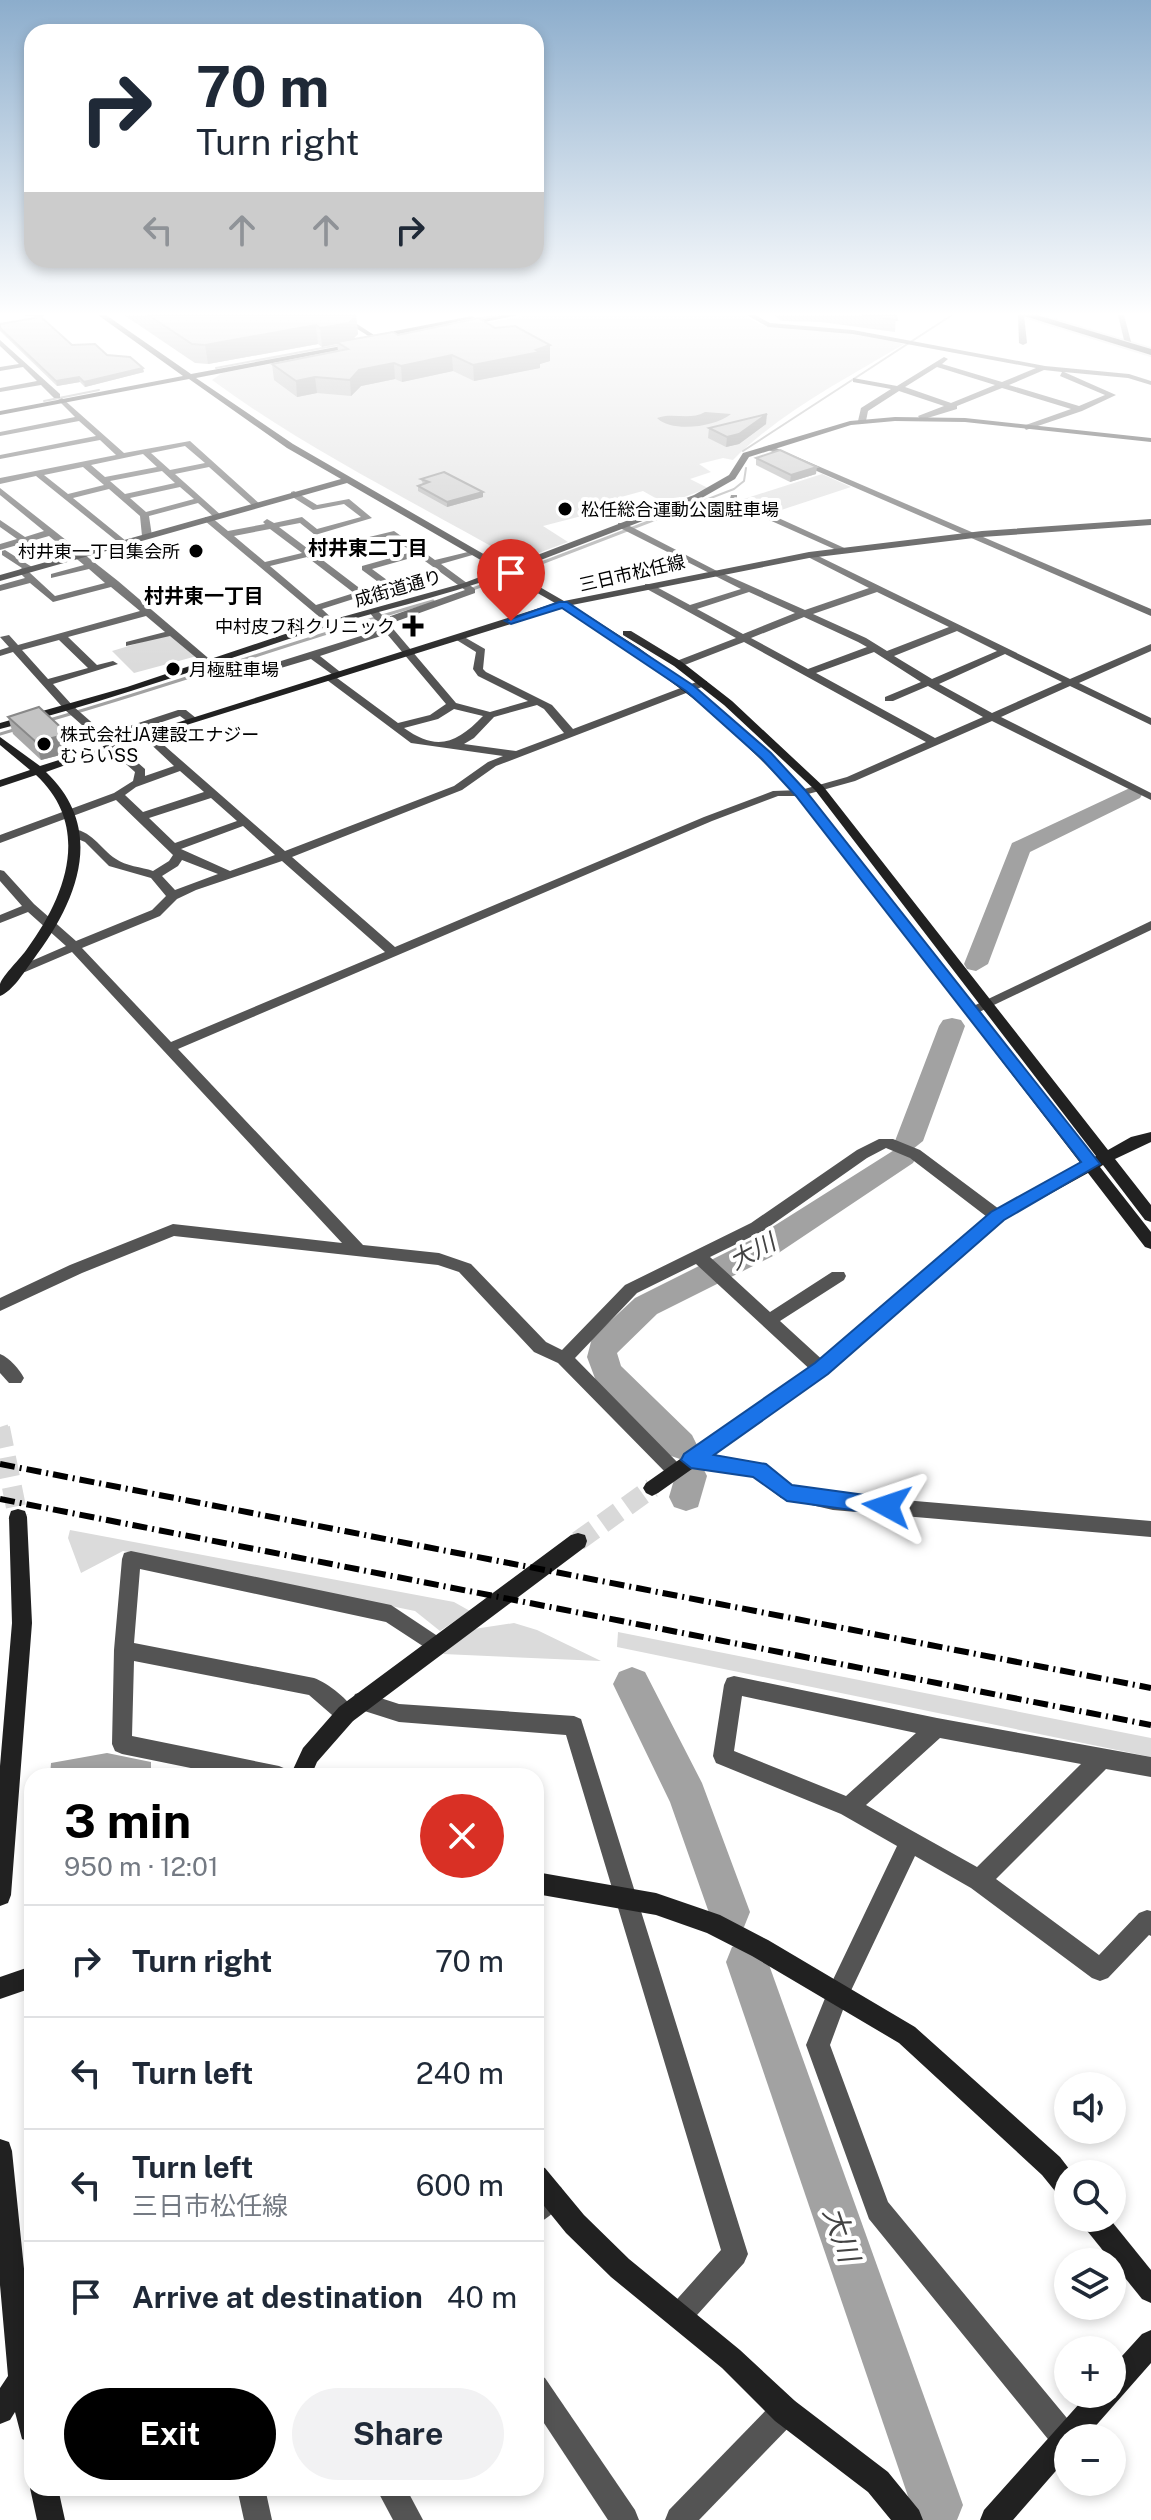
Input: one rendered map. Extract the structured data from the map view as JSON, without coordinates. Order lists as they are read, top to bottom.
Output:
{
  "streets": {
    "street": ["三日市松任線", "成街道通り"]
  },
  "districts": ["村井東二丁目", "村井東一丁目"],
  "water": ["大川"],
  "places": {
    "other": [
      "松任総合運動公園駐車場",
      "村井東一丁目集会所",
      "月極駐車場",
      "株式会社JA建設エナジー むらいSS"
    ],
    "health": ["中村皮フ科クリニック"]
  },
  "page": {
    "turn": ["70 m", "Turn right"],
    "heading": ["3 min", "950 m · 12:01"],
    "list": [
      {
        "name": "Turn right",
        "value": "70 m"
      },
      {
        "name": "Turn left",
        "value": "240 m"
      },
      {
        "name": "Turn left",
        "note": "三日市松任線",
        "value": "600 m"
      },
      {
        "name": "Arrive at destination",
        "value": "40 m"
      }
    ],
    "map_buttons": ["+", "−"],
    "buttons": ["Exit", "Share"]
  }
}
